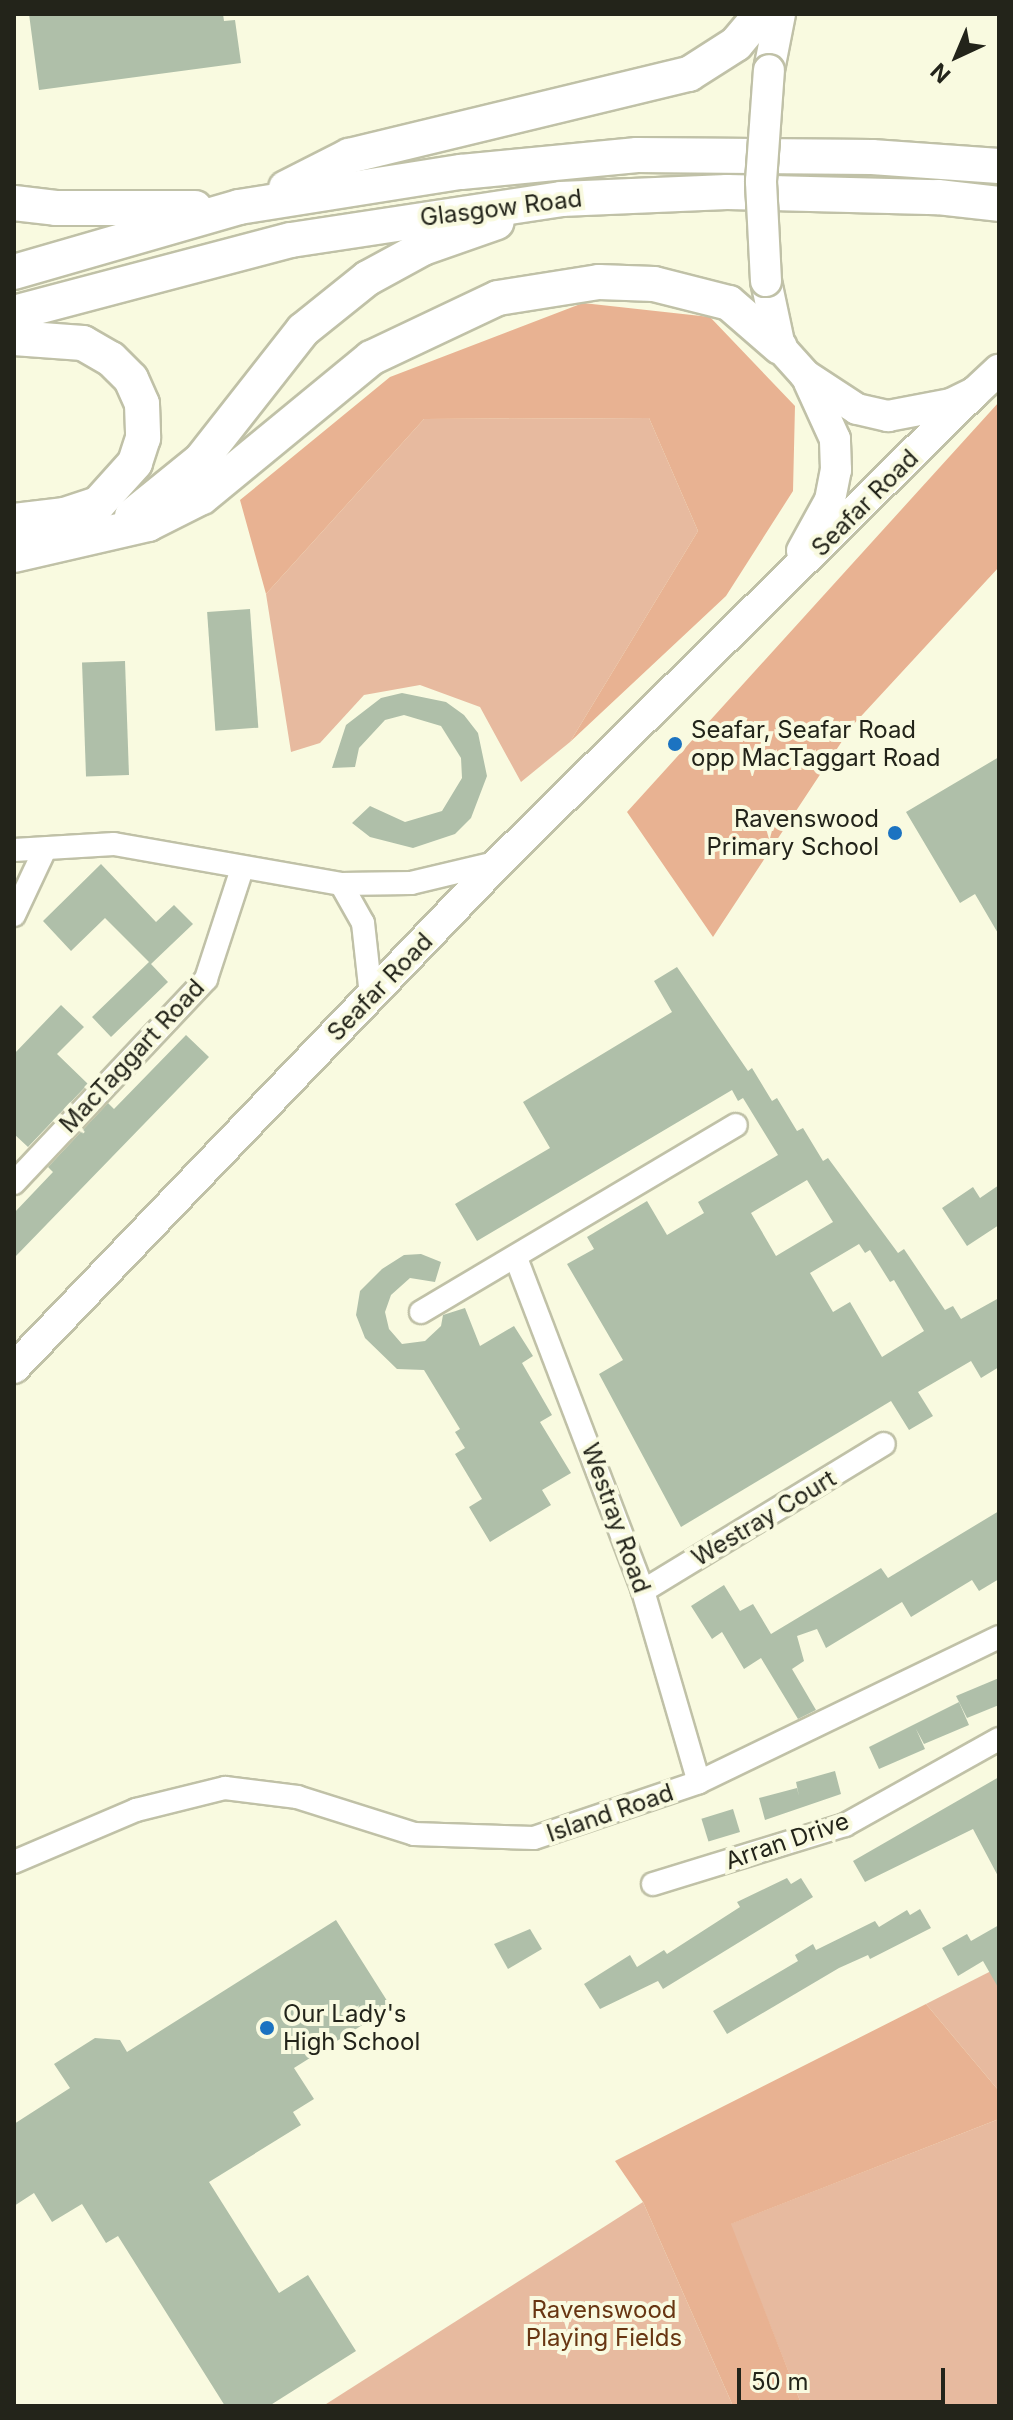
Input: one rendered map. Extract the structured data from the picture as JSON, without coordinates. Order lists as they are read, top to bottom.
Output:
{
  "streets": {
    "main road": ["Glasgow Road"],
    "street": [
      "Seafar Road",
      "MacTaggart Road",
      "Westray Road",
      "Westray Court",
      "Island Road",
      "Arran Drive"
    ]
  },
  "crossings": [
    ["Westray Road", "Westray Court"],
    ["Westray Road", "Island Road"]
  ],
  "parks": ["Ravenswood Playing Fields"],
  "places": ["Seafar, Seafar Road opp MacTaggart Road", "Ravenswood Primary School", "Our Lady's High School"],
  "scale_bar": "50 m",
  "north": "bottom left"
}
